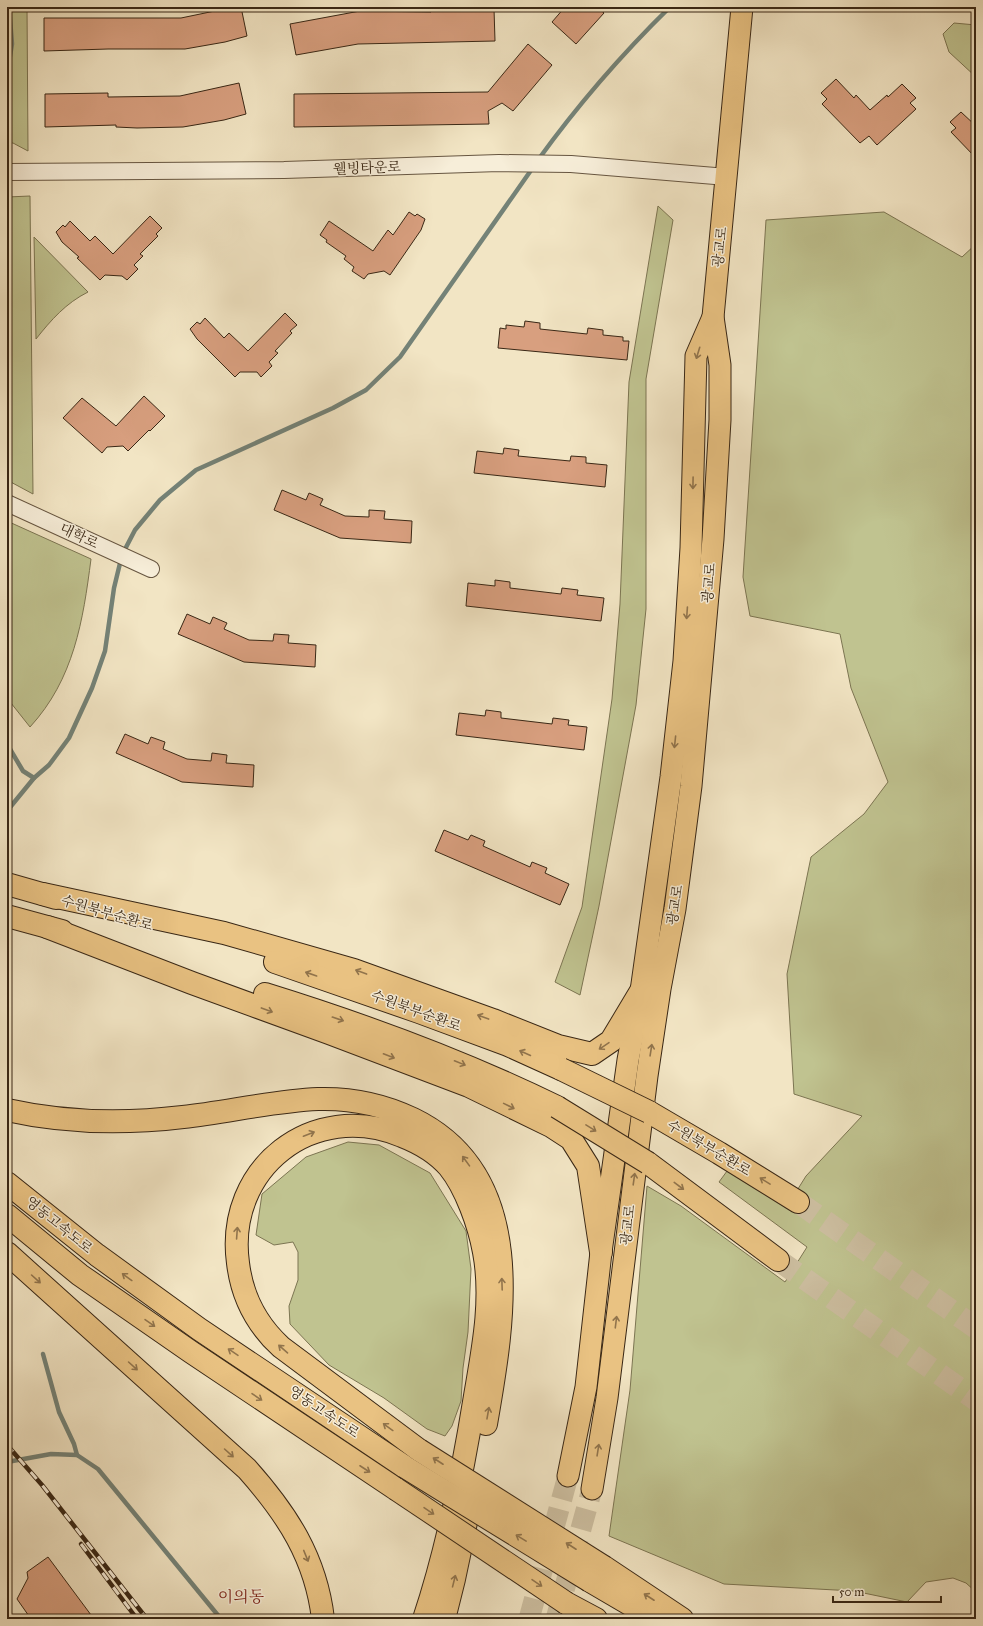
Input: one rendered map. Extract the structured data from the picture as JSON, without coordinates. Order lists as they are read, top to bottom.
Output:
{
  "streets": {
    "highway": ["수원북부순환로", "영동고속도로"],
    "main road": ["광교로"],
    "street": ["웰빙타운로", "대학로"]
  },
  "crossings": [
    ["웰빙타운로", "광교로"]
  ],
  "districts": ["이의동"],
  "scale_bar": "50 m"
}
